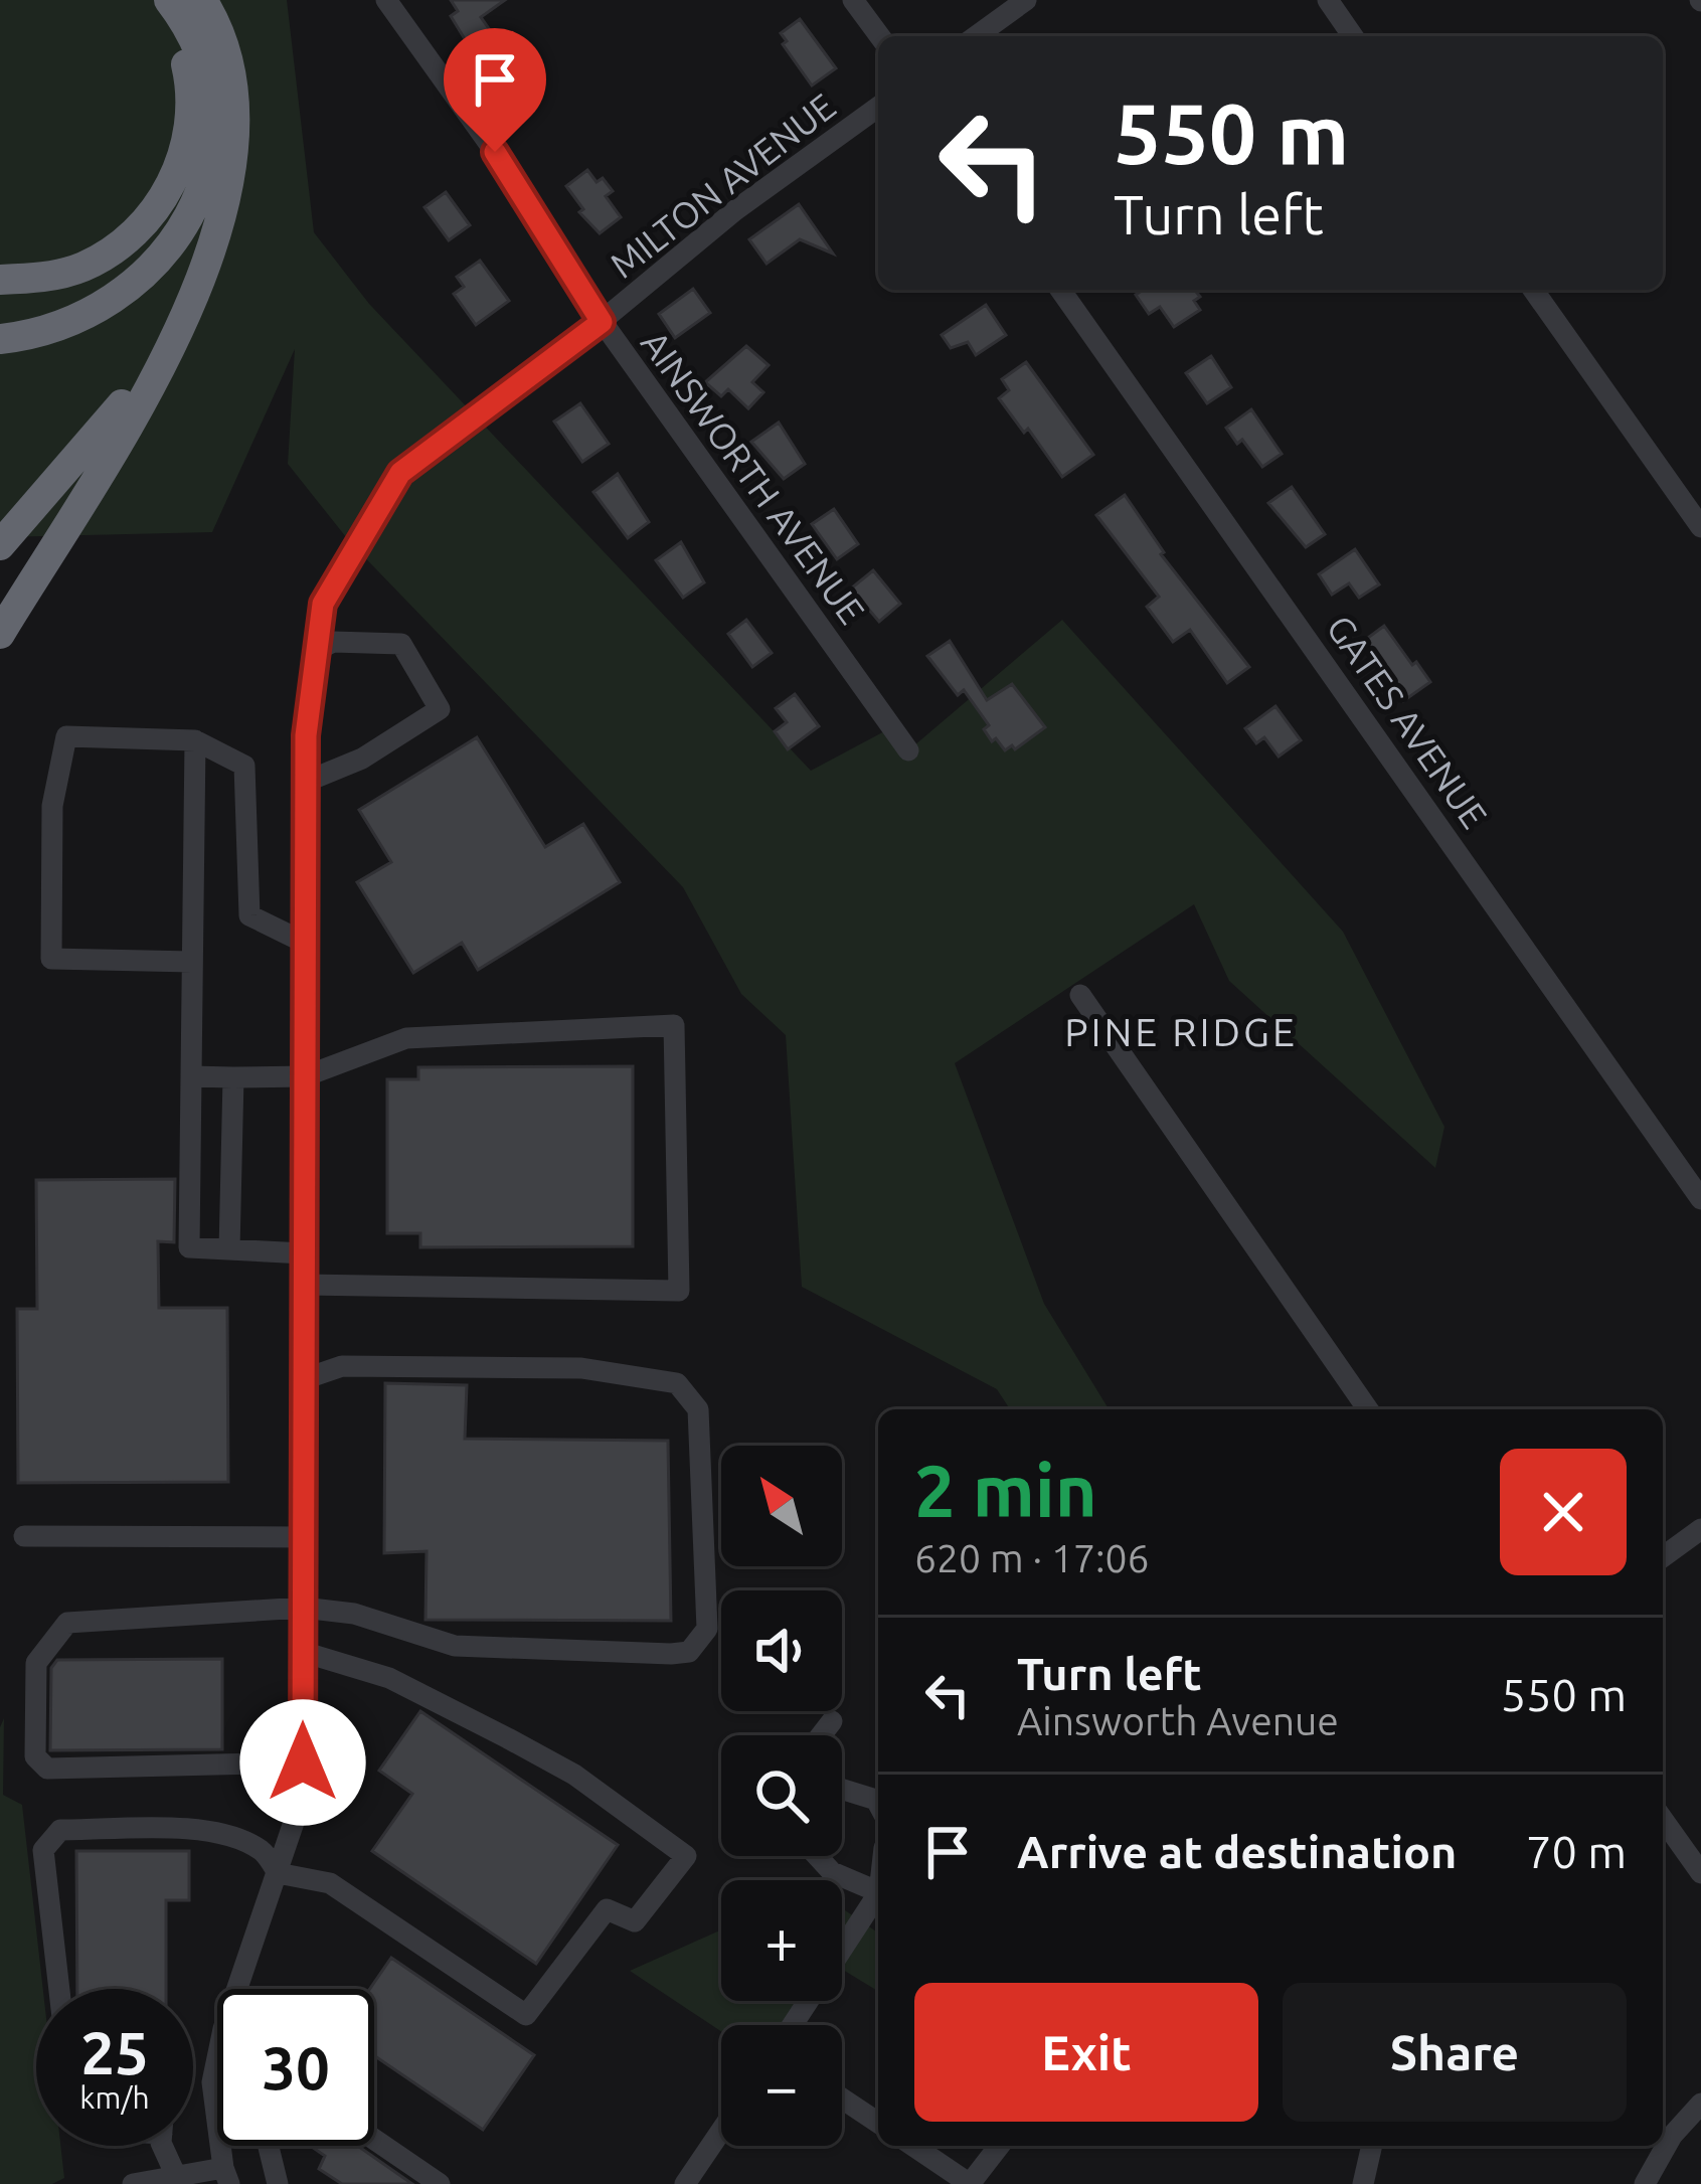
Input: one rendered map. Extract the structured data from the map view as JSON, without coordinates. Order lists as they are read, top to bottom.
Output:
{
  "streets": {
    "street": ["MILTON AVENUE", "AINSWORTH AVENUE", "GATES AVENUE"]
  },
  "crossings": [
    ["MILTON AVENUE", "AINSWORTH AVENUE"]
  ],
  "districts": ["PINE RIDGE"],
  "north": "top left",
  "page": {
    "turn": ["550 m", "Turn left"],
    "heading": ["2 min", "620 m · 17:06"],
    "map_buttons": ["+", "−"],
    "list": [
      {
        "name": "Turn left",
        "note": "Ainsworth Avenue",
        "value": "550 m"
      },
      {
        "name": "Arrive at destination",
        "value": "70 m"
      }
    ],
    "buttons": ["Exit", "Share"],
    "speed": "25 km/h",
    "limit": "30"
  }
}
